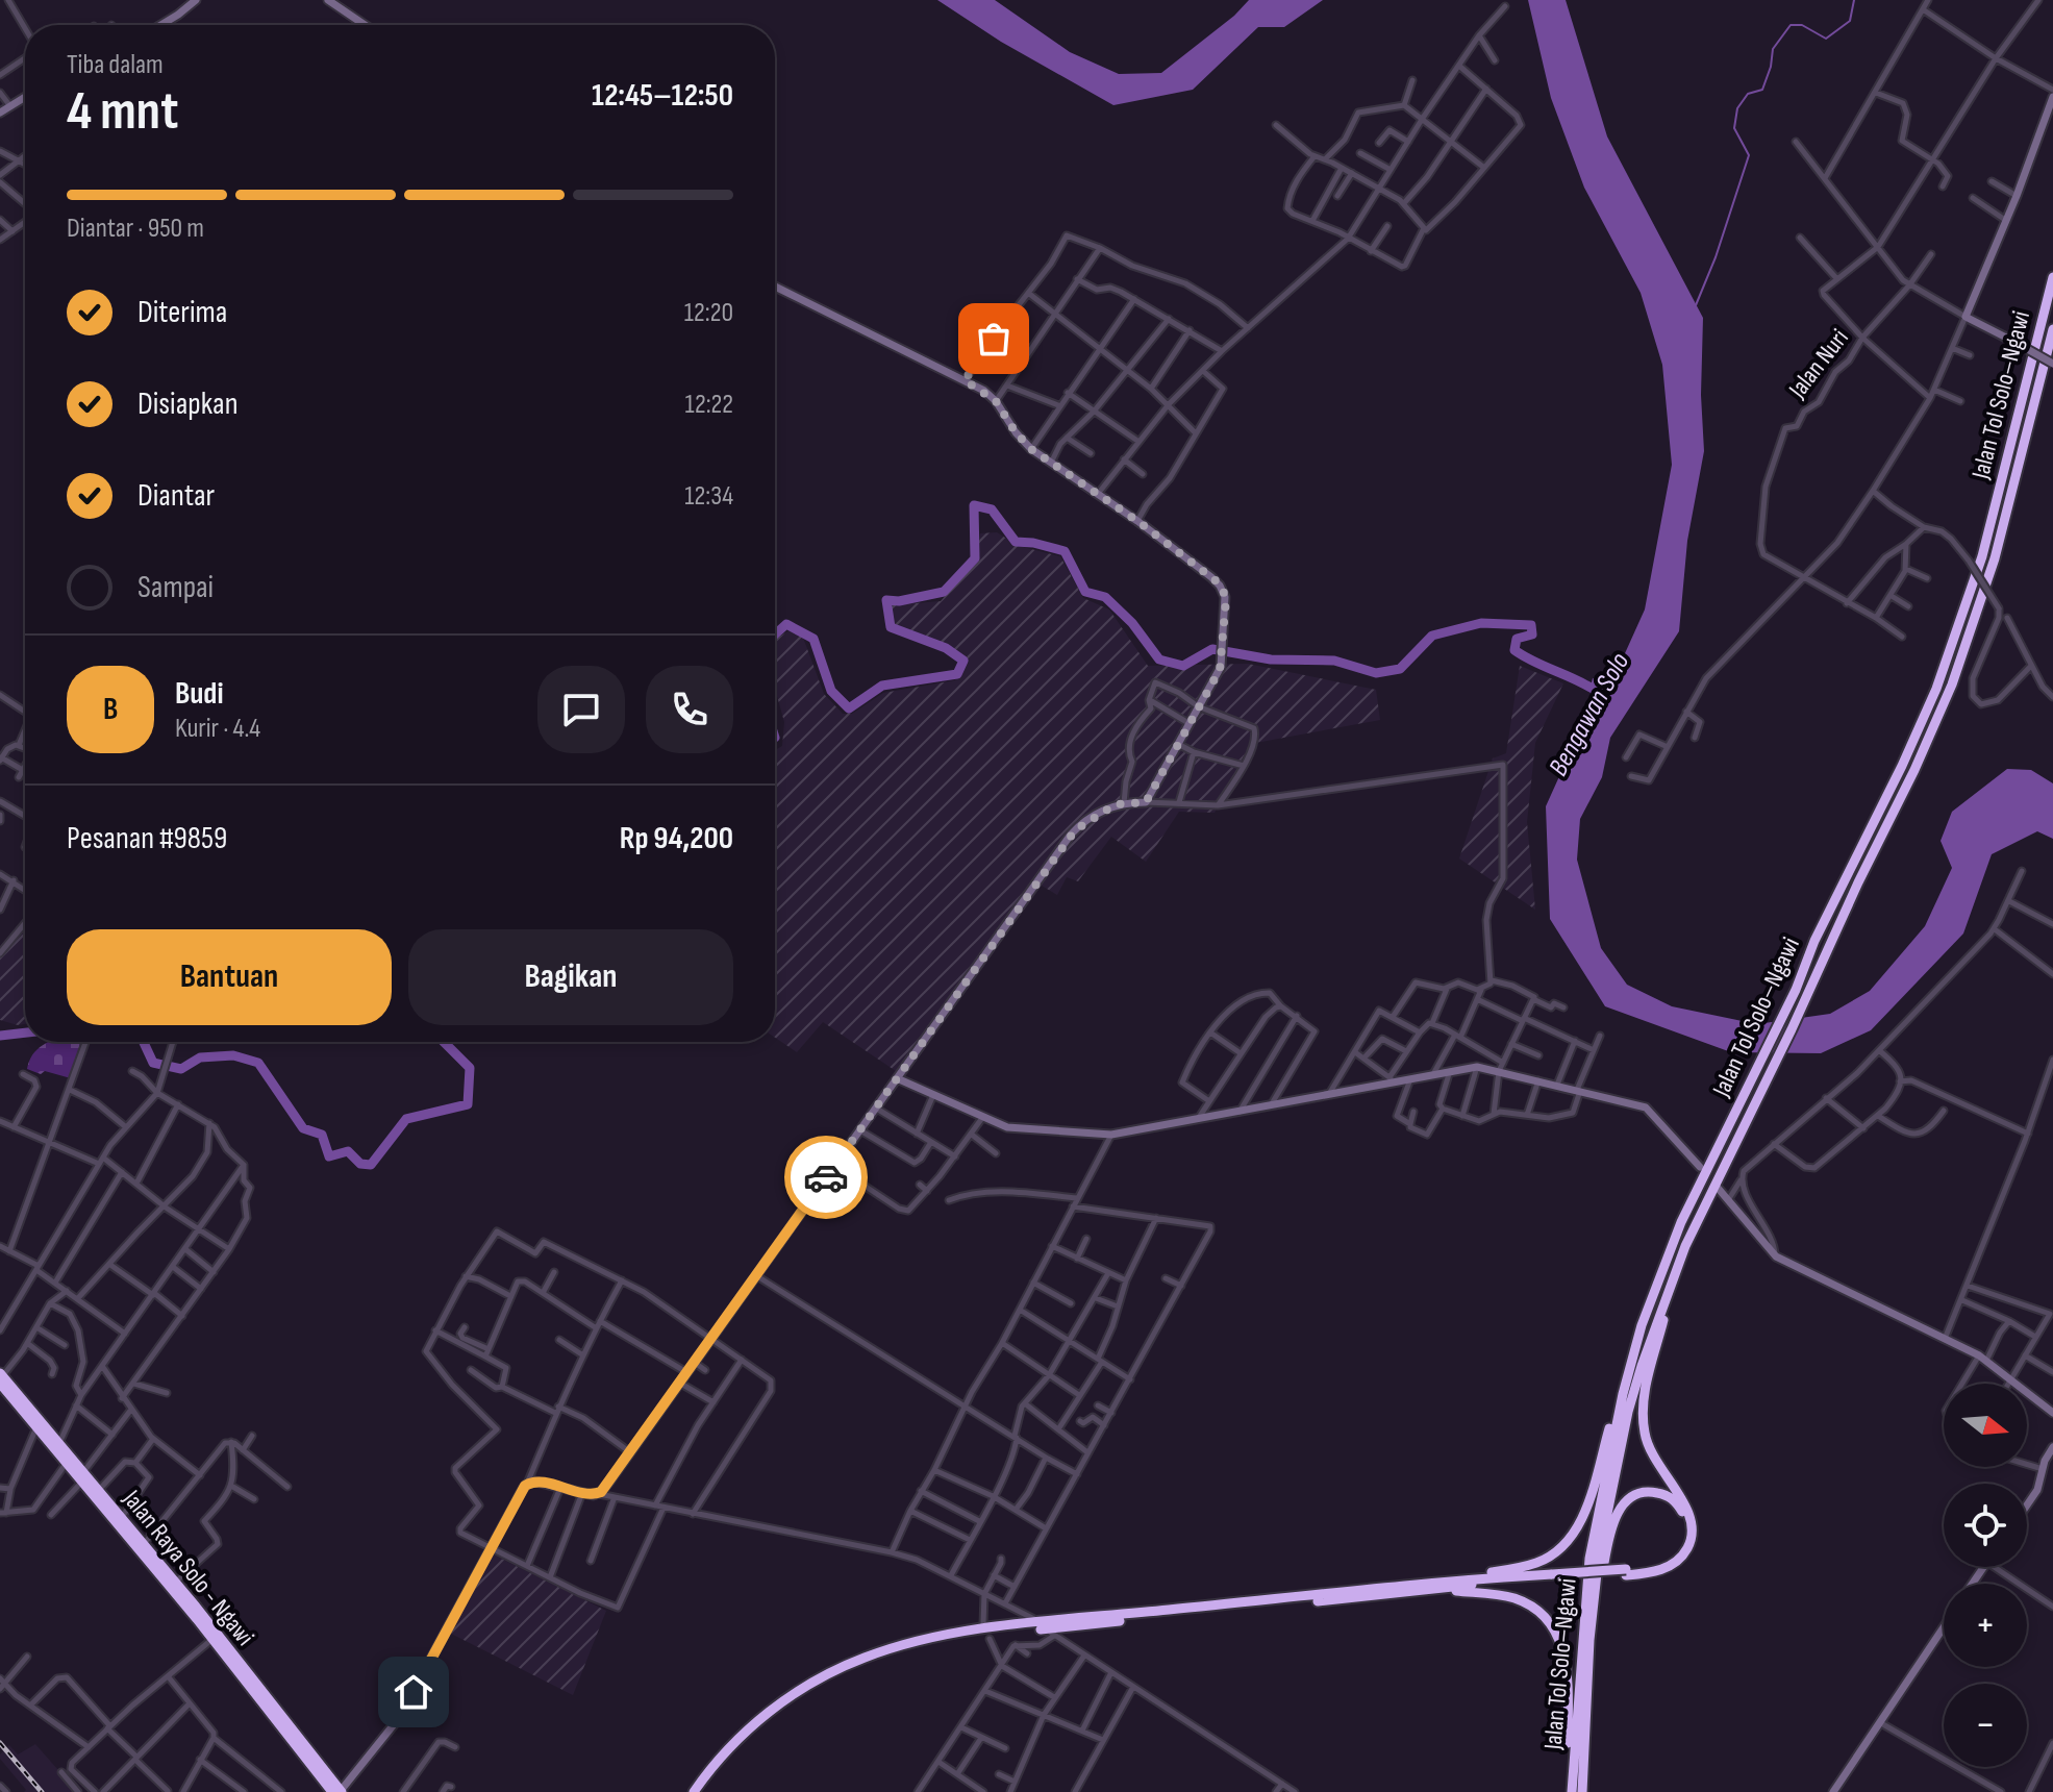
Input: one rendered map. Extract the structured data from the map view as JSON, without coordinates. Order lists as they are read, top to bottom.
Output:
{
  "streets": {
    "highway": ["Jalan Tol Solo–Ngawi", "Jalan Raya Solo - Ngawi"],
    "street": ["Jalan Nuri"]
  },
  "water": ["Bengawan Solo"],
  "north": "right",
  "page": {
    "heading": ["4 mnt", "Tiba dalam", "12:45–12:50"],
    "panel": [
      "Budi",
      "Kurir · 4.4",
      "Pesanan #9859",
      "Rp 94,200"
    ],
    "bar": "Diantar · 950 m",
    "list": [
      ["Diterima", "12:20"],
      ["Disiapkan", "12:22"],
      ["Diantar", "12:34"],
      "Sampai"
    ],
    "round": "B",
    "buttons": ["Bantuan", "Bagikan"],
    "map_buttons": ["+", "−"]
  }
}
